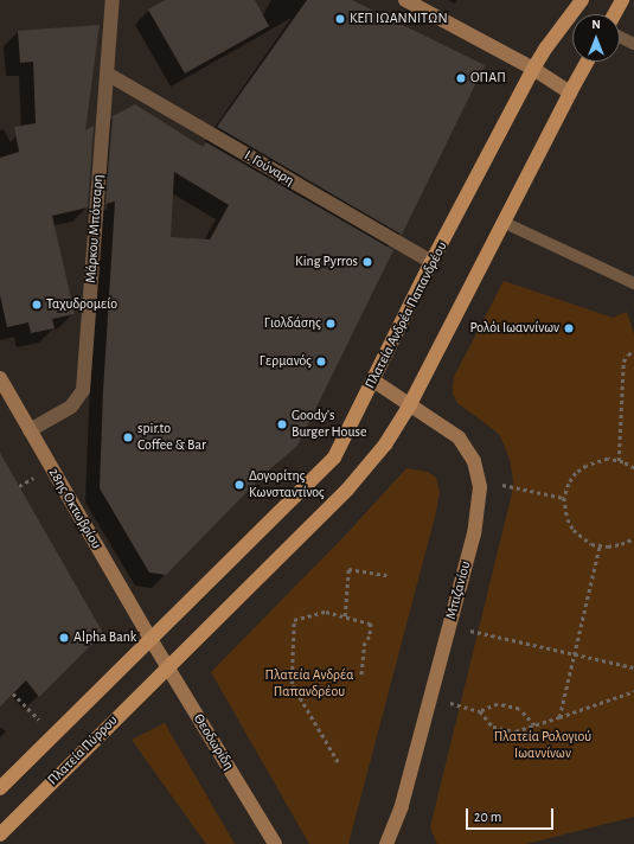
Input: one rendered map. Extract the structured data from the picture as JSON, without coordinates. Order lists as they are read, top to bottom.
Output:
{
  "streets": {
    "main road": [
      "Πλατεία Ανδρέα Παπανδρέου",
      "28ης Οκτωβρίου",
      "Μπιζανίου",
      "Θεοδωρίδη",
      "Πλατεία Πύρρου"
    ],
    "street": ["Ι. Γούναρη", "Μάρκου Μπότσαρη"]
  },
  "crossings": [
    ["Ι. Γούναρη", "Μάρκου Μπότσαρη"],
    ["Ι. Γούναρη", "Πλατεία Ανδρέα Παπανδρέου"],
    ["Μάρκου Μπότσαρη", "28ης Οκτωβρίου"],
    ["Πλατεία Ανδρέα Παπανδρέου", "28ης Οκτωβρίου"],
    ["Πλατεία Ανδρέα Παπανδρέου", "Μπιζανίου"],
    ["Πλατεία Ανδρέα Παπανδρέου", "Θεοδωρίδη"],
    ["28ης Οκτωβρίου", "Θεοδωρίδη"],
    ["Θεοδωρίδη", "Πλατεία Πύρρου"]
  ],
  "parks": ["Πλατεία Ανδρέα Παπανδρέου", "Πλατεία Ρολογιού Ιωαννίνων"],
  "places": [
    "ΚΕΠ ΙΩΑΝΝΙΤΩΝ",
    "ΟΠΑΠ",
    "King Pyrros",
    "Ταχυδρομείο",
    "Γιολδάσης",
    "Ρολόι Ιωαννίνων",
    "Γερμανός",
    "Goody's Burger House",
    "spir.to Coffee & Bar",
    "Δογορίτης Κωνσταντίνος",
    "Alpha Bank"
  ],
  "scale_bar": "20 m",
  "north": "top"
}
